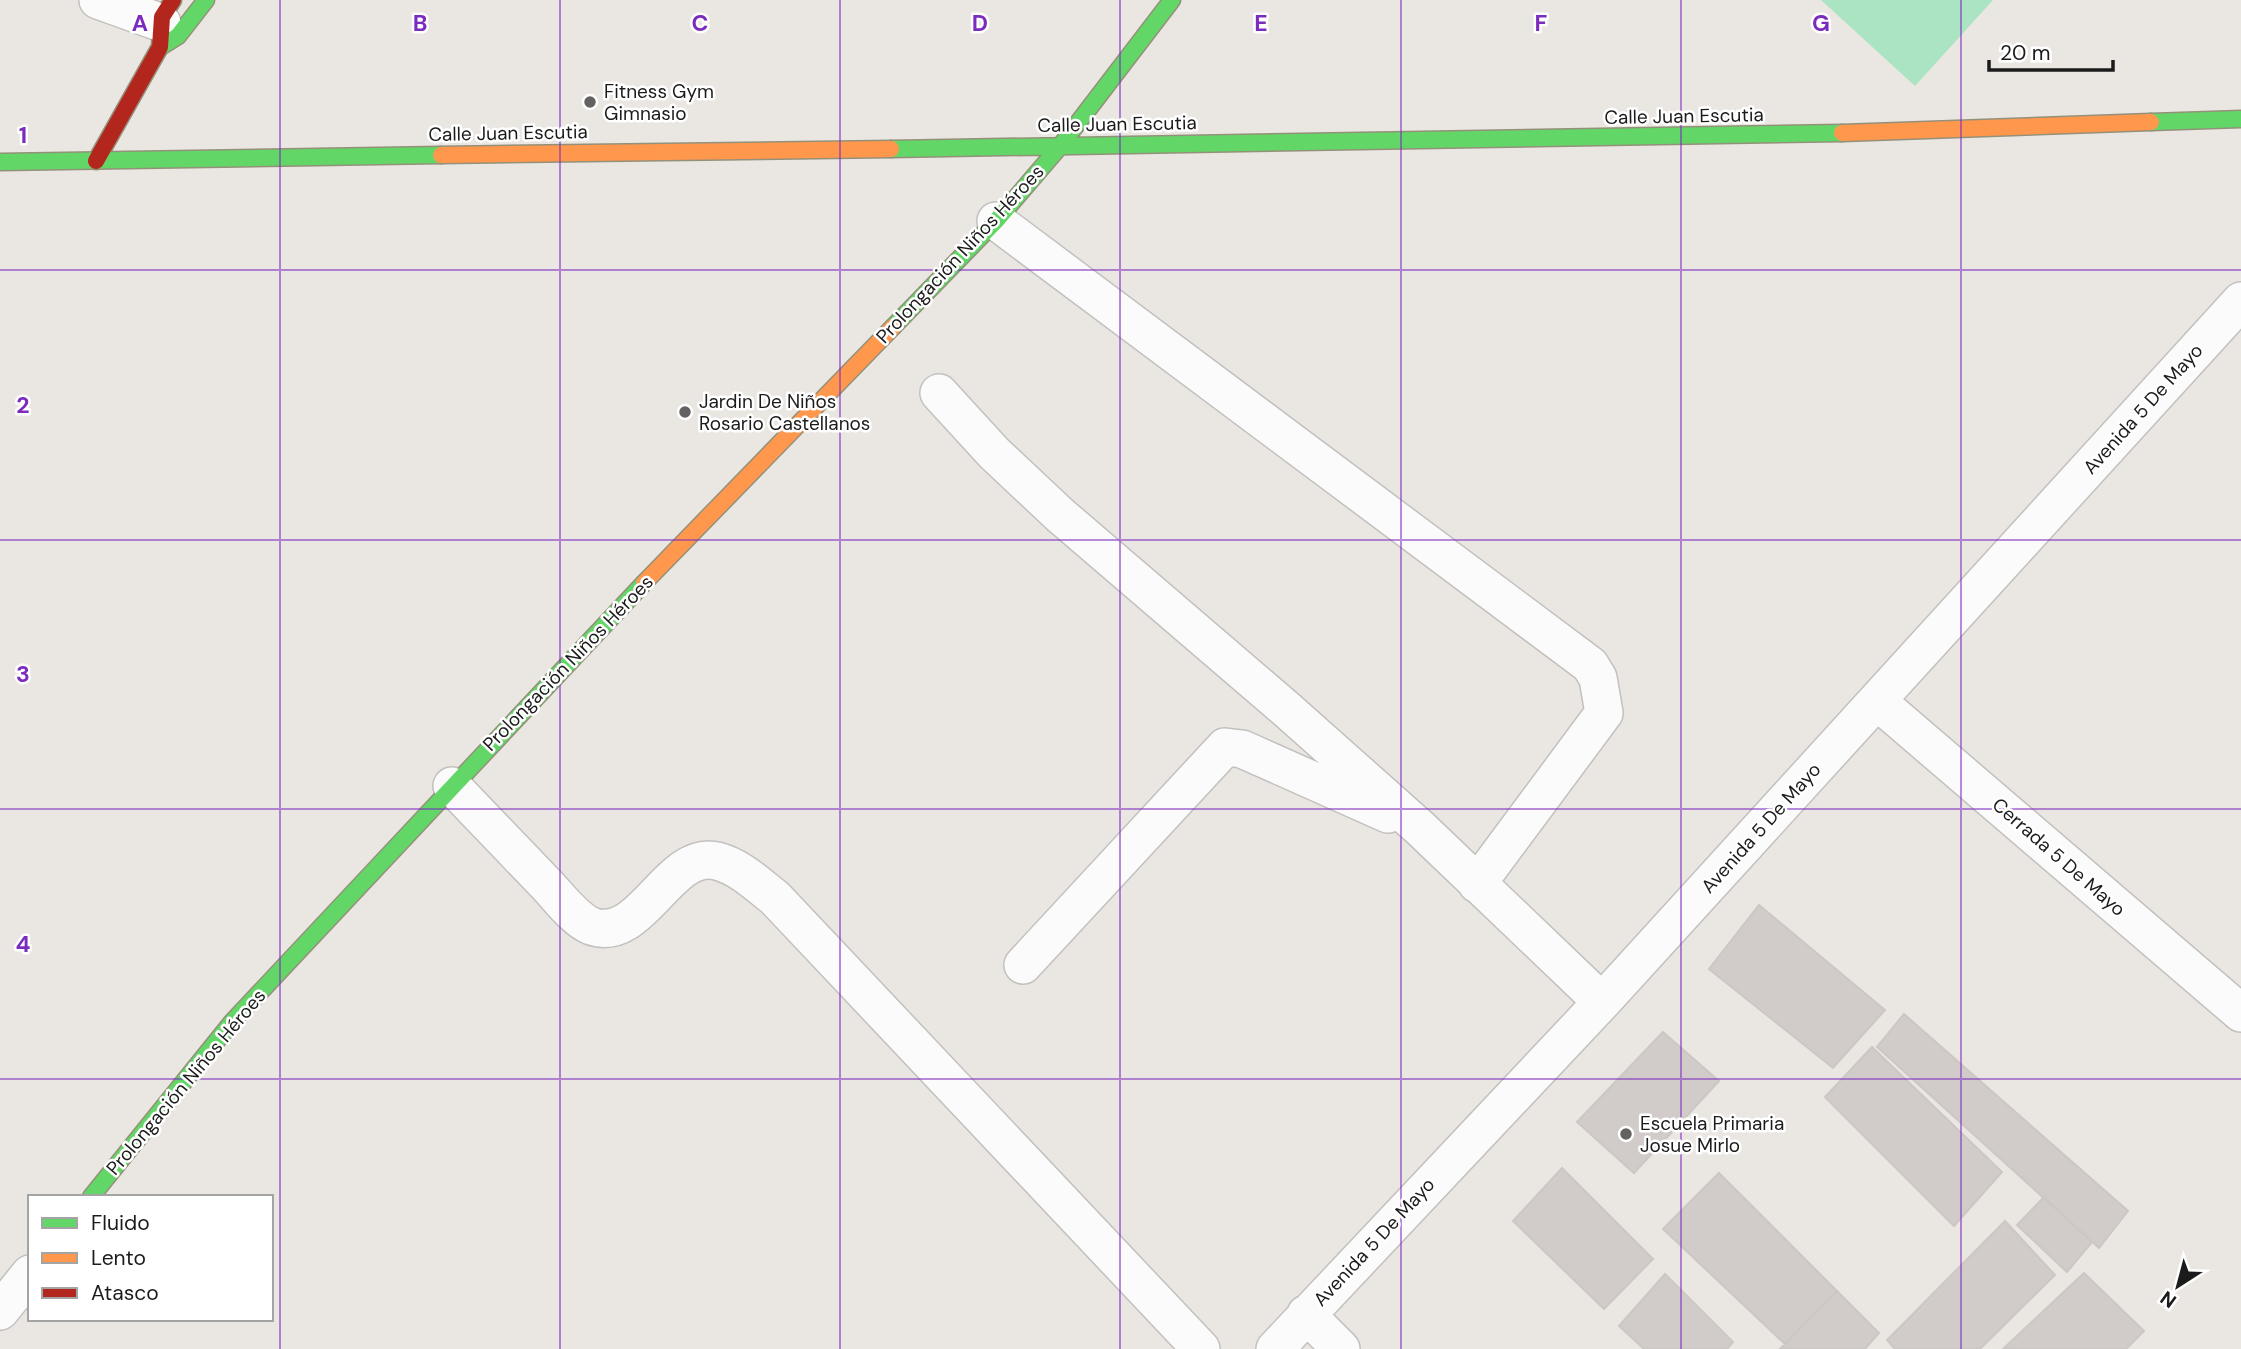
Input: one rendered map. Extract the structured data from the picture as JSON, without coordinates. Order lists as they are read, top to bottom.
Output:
{
  "streets": {
    "street": [
      "Calle Juan Escutia",
      "Prolongación Niños Héroes",
      "Avenida 5 De Mayo",
      "Cerrada 5 De Mayo"
    ]
  },
  "crossings": [
    ["Calle Juan Escutia", "Prolongación Niños Héroes"],
    ["Avenida 5 De Mayo", "Cerrada 5 De Mayo"]
  ],
  "places": ["Fitness Gym Gimnasio", "Jardin De Niños Rosario Castellanos", "Escuela Primaria Josue Mirlo"],
  "legend": ["Fluido", "Lento", "Atasco"],
  "scale_bar": "20 m",
  "north": "bottom left",
  "grid": {
    "columns": [
      "A",
      "B",
      "C",
      "D",
      "E",
      "F",
      "G"
    ],
    "rows": [
      "1",
      "2",
      "3",
      "4"
    ]
  }
}
